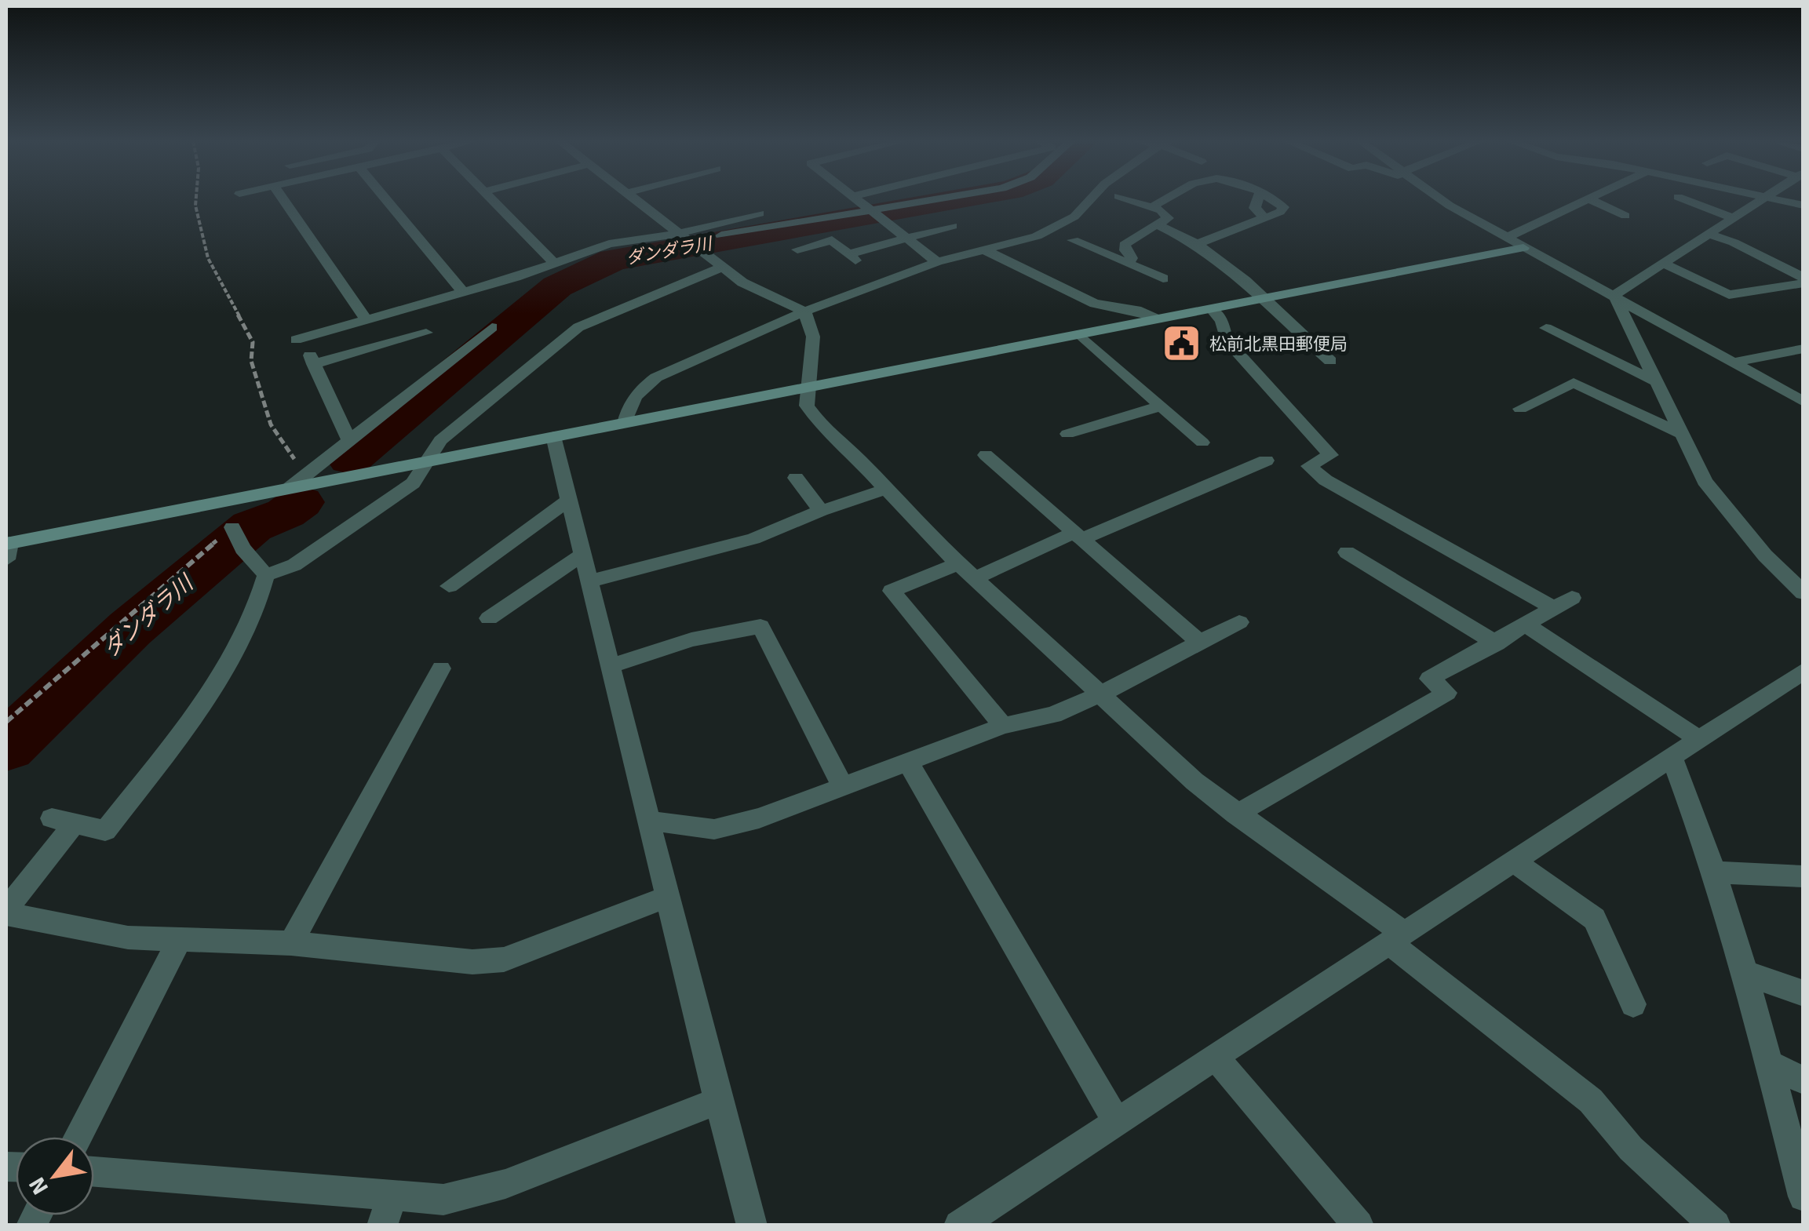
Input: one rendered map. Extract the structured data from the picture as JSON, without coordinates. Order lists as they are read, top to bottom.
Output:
{
  "water": ["ダンダラ川"],
  "places": {
    "public building": ["松前北黒田郵便局"]
  },
  "north": "bottom left"
}
